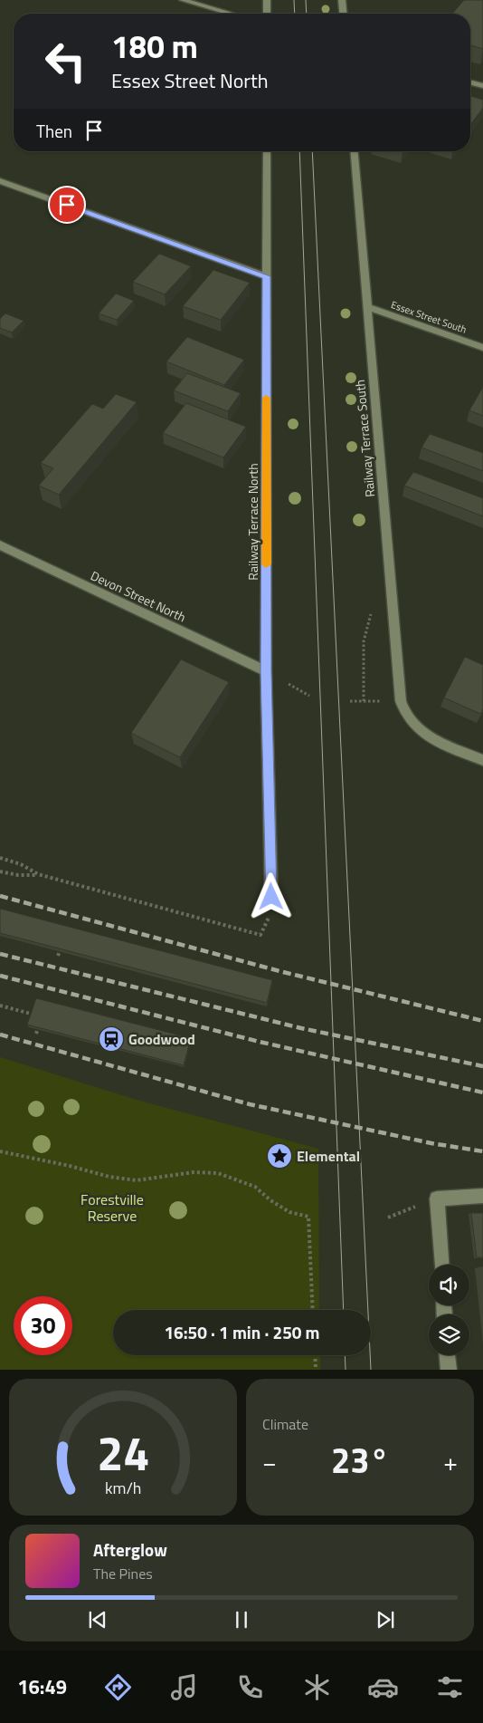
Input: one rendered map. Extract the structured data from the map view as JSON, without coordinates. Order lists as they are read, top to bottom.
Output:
{
  "streets": {
    "street": [
      "Essex Street South",
      "Railway Terrace South",
      "Railway Terrace North",
      "Devon Street North"
    ]
  },
  "crossings": [
    ["Essex Street South", "Railway Terrace South"],
    ["Railway Terrace North", "Devon Street North"]
  ],
  "parks": ["Forestville Reserve"],
  "places": {
    "station": ["Goodwood"],
    "place": ["Elemental"]
  },
  "page": {
    "turn": ["180 m", "Essex Street North"],
    "then": "Then",
    "limit": "30",
    "trip": "16:50 · 1 min · 250 m",
    "tile": "Climate",
    "heat": ["−", "23°", "+"],
    "song": ["Afterglow", "The Pines"],
    "tabs": "16:49",
    "gauge": ["24", "km/h"]
  }
}
